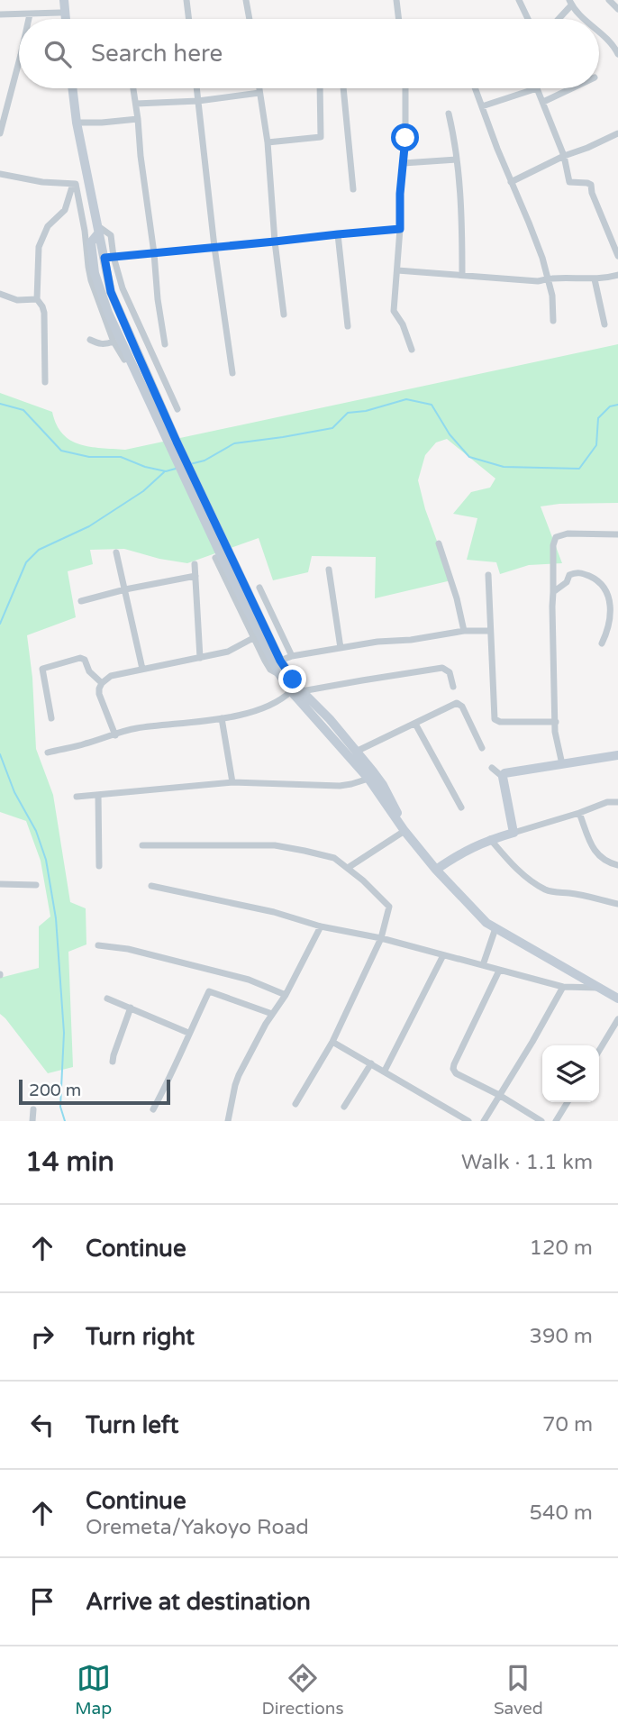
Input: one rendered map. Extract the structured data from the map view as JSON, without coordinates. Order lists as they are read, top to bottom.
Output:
{
  "scale_bar": "200 m",
  "page": {
    "search": "Search here",
    "scale": "200 m",
    "heading": ["14 min", "Walk · 1.1 km"],
    "list": [
      ["Continue", "120 m"],
      ["Turn right", "390 m"],
      ["Turn left", "70 m"],
      ["Continue", "Oremeta/Yakoyo Road", "540 m"],
      "Arrive at destination"
    ],
    "nav": ["Map", "Directions", "Saved"]
  }
}
